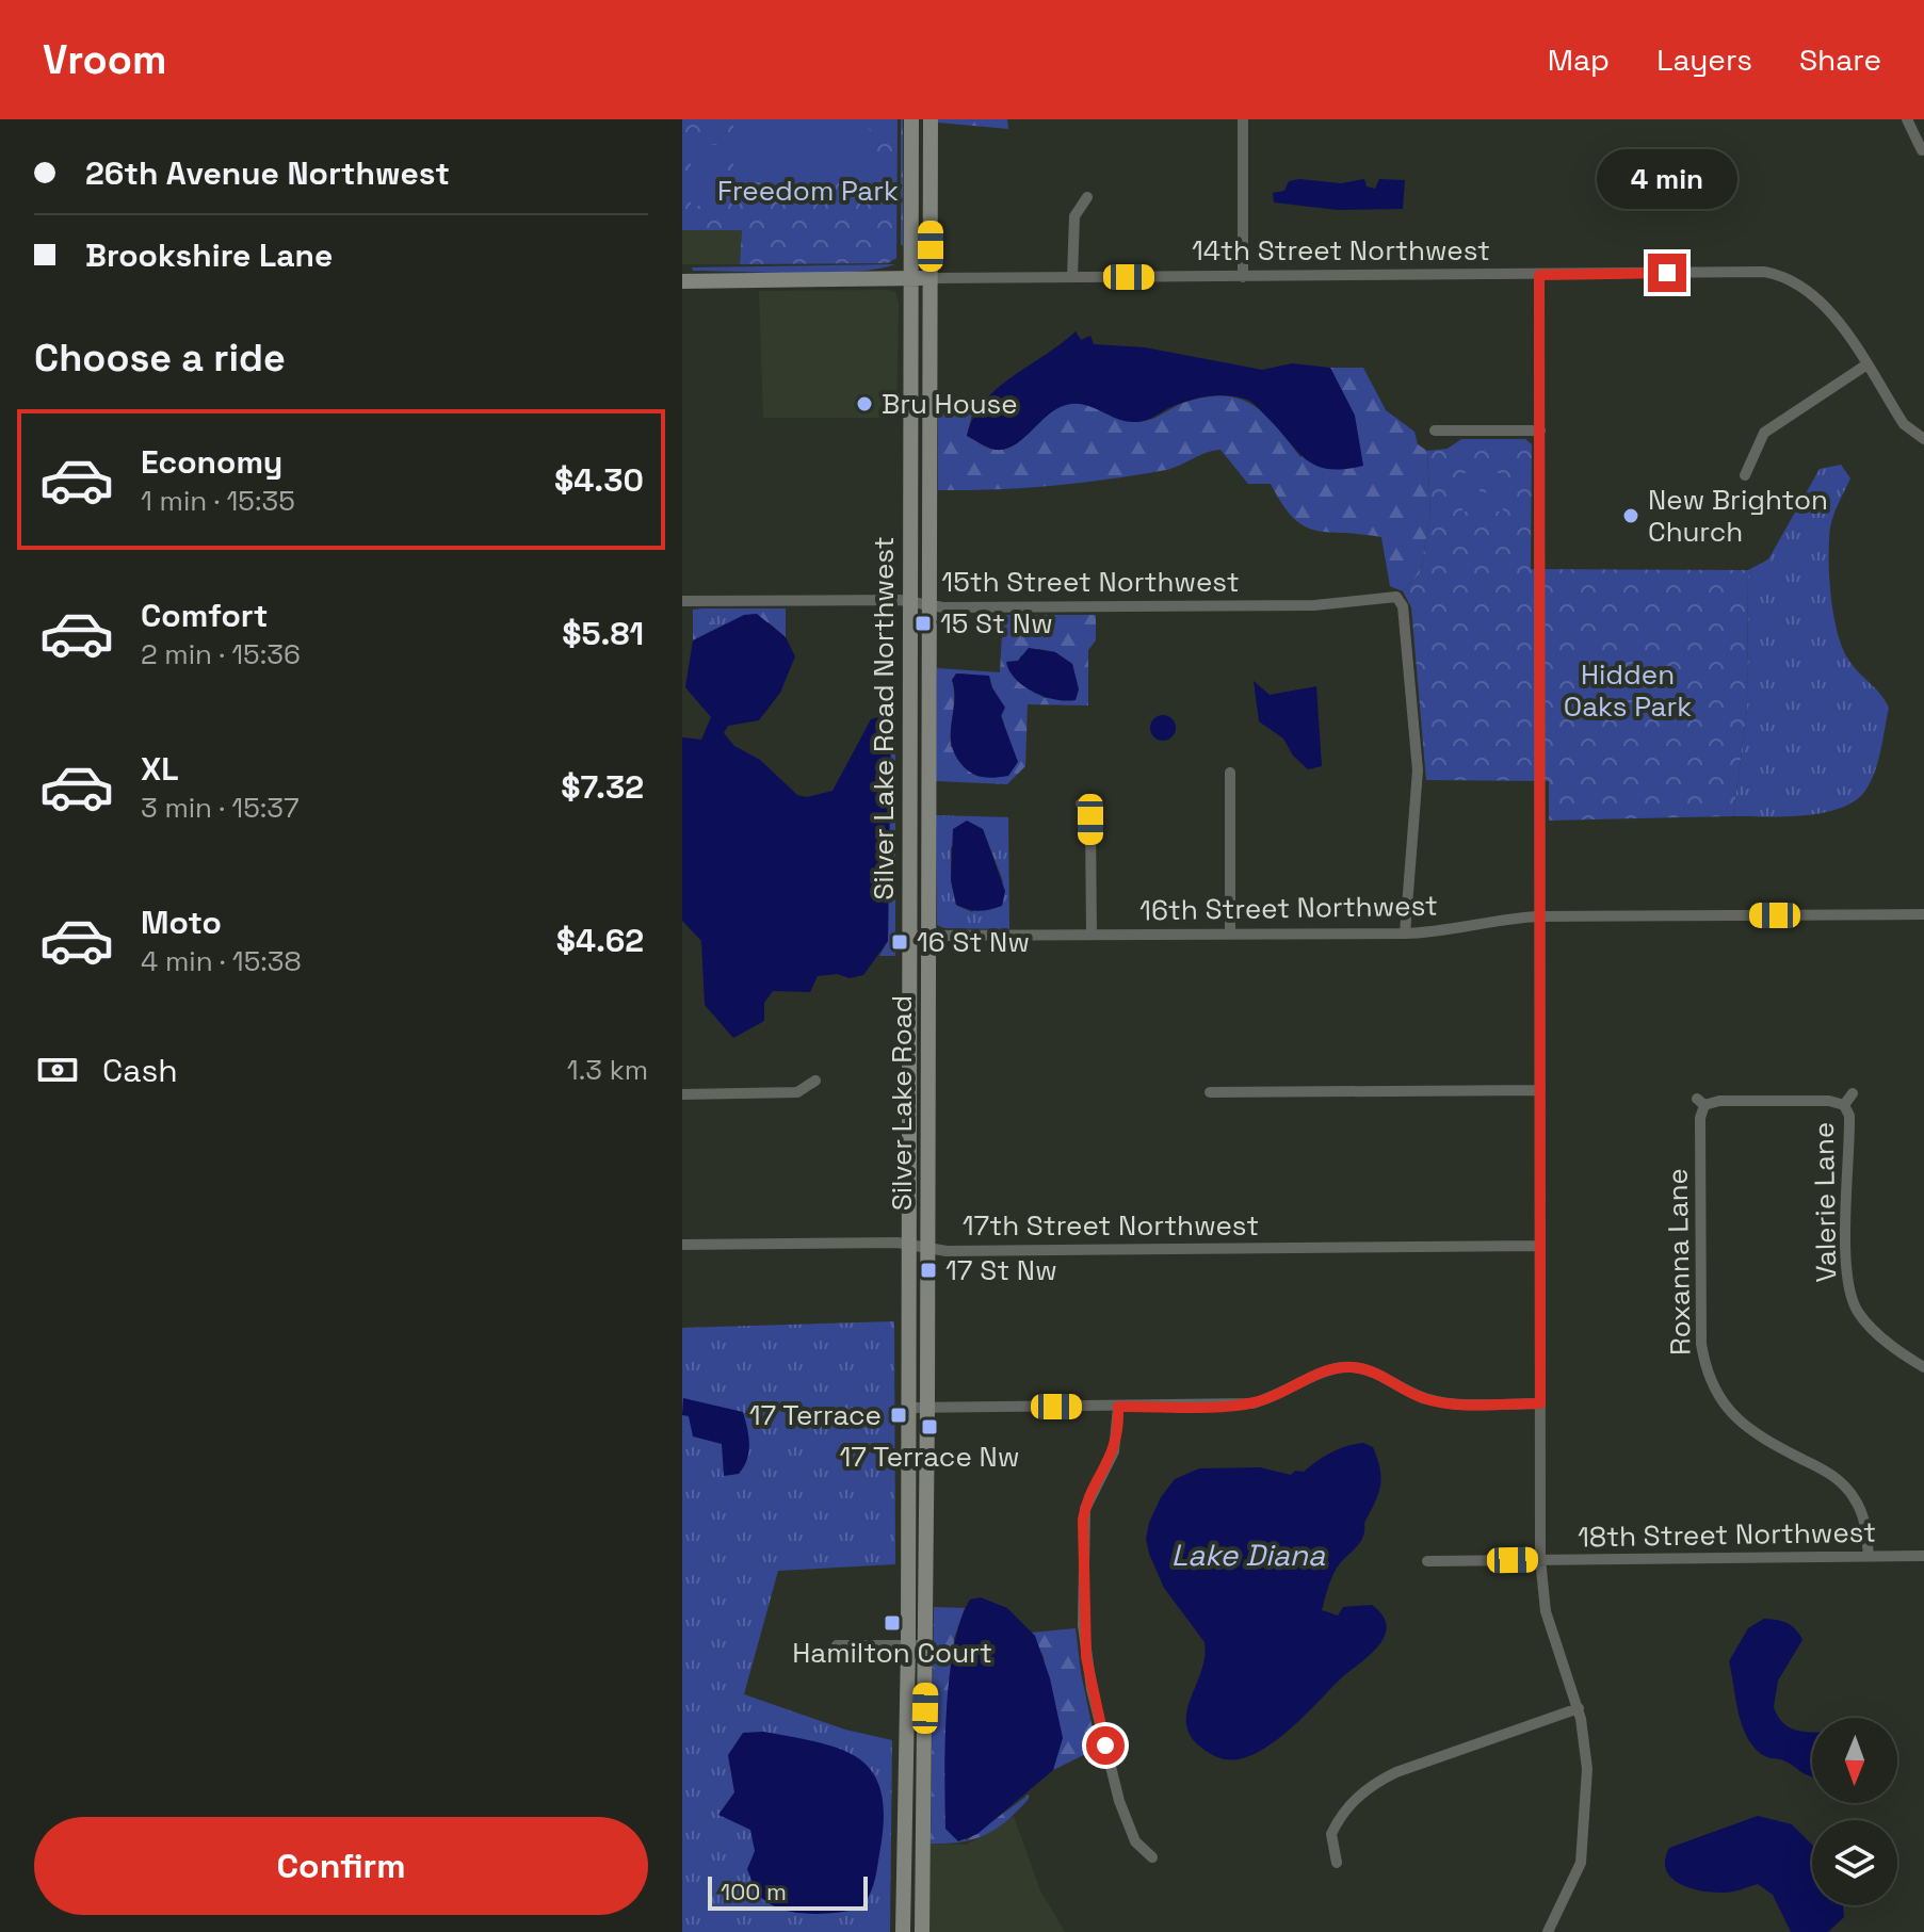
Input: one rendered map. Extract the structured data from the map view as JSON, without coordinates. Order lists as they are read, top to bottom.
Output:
{
  "streets": {
    "main road": ["14th Street Northwest", "Silver Lake Road Northwest", "Silver Lake Road"],
    "street": [
      "15th Street Northwest",
      "16th Street Northwest",
      "Valerie Lane",
      "17th Street Northwest",
      "Roxanna Lane",
      "18th Street Northwest"
    ]
  },
  "crossings": [
    ["14th Street Northwest", "Silver Lake Road Northwest"],
    ["14th Street Northwest", "Silver Lake Road"],
    ["15th Street Northwest", "Silver Lake Road Northwest"],
    ["15th Street Northwest", "16th Street Northwest"],
    ["15th Street Northwest", "Silver Lake Road"],
    ["Silver Lake Road Northwest", "16th Street Northwest"],
    ["Silver Lake Road Northwest", "17th Street Northwest"],
    ["16th Street Northwest", "Silver Lake Road"],
    ["Silver Lake Road", "17th Street Northwest"],
    ["Valerie Lane", "Roxanna Lane"],
    ["Roxanna Lane", "18th Street Northwest"]
  ],
  "water": ["Lake Diana"],
  "parks": ["Freedom Park", "Hidden Oaks Park"],
  "places": {
    "other": ["Bru House", "New Brighton Church"],
    "transit": [
      "15 St Nw",
      "16 St Nw",
      "17 St Nw",
      "17 Terrace",
      "17 Terrace Nw",
      "Hamilton Court"
    ]
  },
  "scale_bar": "100 m",
  "north": "bottom",
  "page": {
    "header": "Vroom",
    "nav": ["Map", "Layers", "Share"],
    "banner": ["26th Avenue Northwest", "Brookshire Lane"],
    "bubble": "4 min",
    "heading": "Choose a ride",
    "list": [
      {
        "name": "Economy",
        "note": "1 min · 15:35",
        "value": "$4.30"
      },
      {
        "name": "Comfort",
        "note": "2 min · 15:36",
        "value": "$5.81"
      },
      {
        "name": "XL",
        "note": "3 min · 15:37",
        "value": "$7.32"
      },
      {
        "name": "Moto",
        "note": "4 min · 15:38",
        "value": "$4.62"
      }
    ],
    "pay": ["Cash", "1.3 km"],
    "buttons": "Confirm",
    "scale": "100 m"
  }
}
